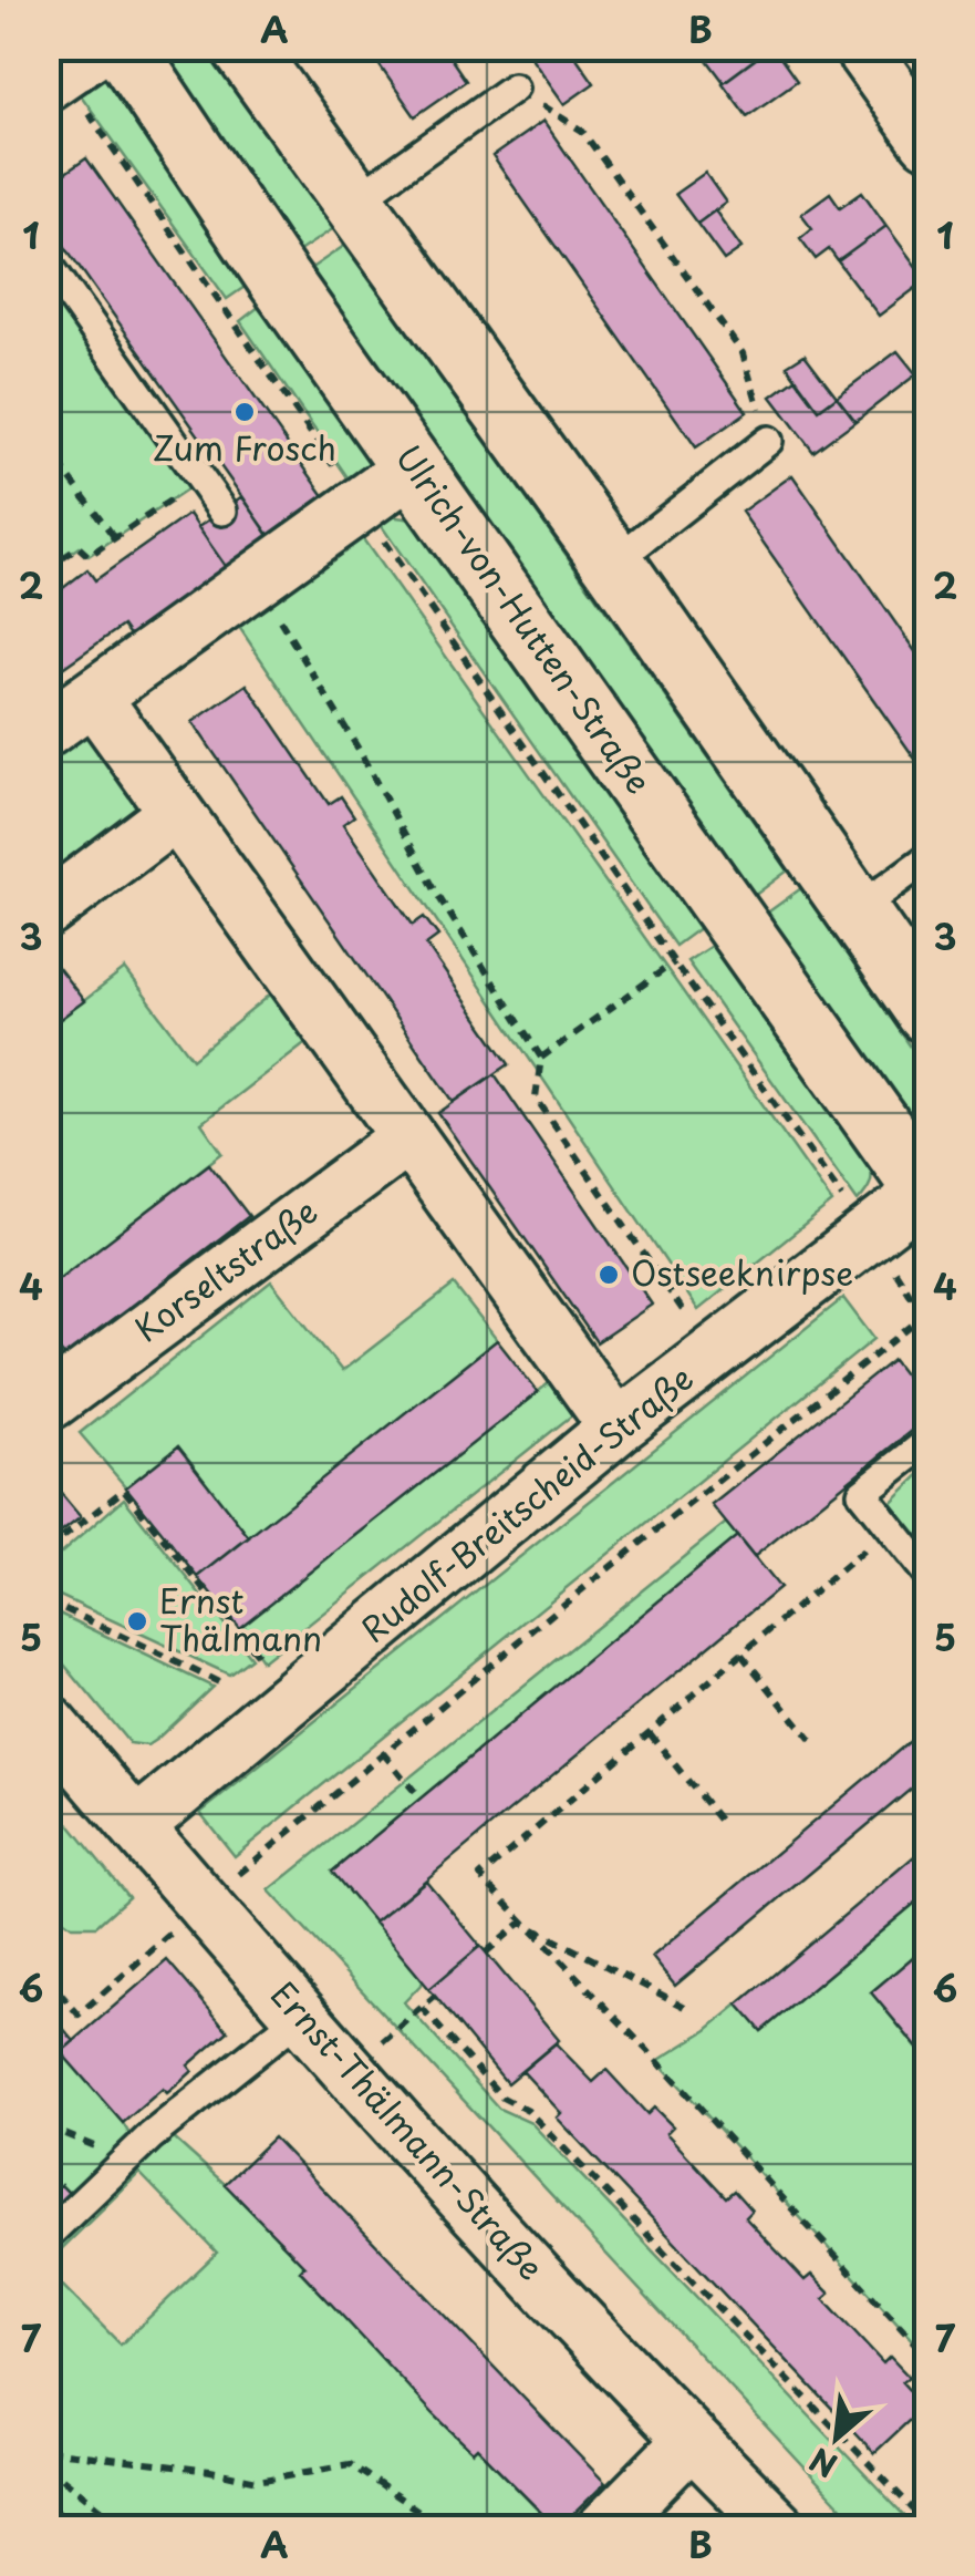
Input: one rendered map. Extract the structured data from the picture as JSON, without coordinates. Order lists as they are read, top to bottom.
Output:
{
  "streets": {
    "street": [
      "Ulrich-von-Hutten-Straße",
      "Korseltstraße",
      "Rudolf-Breitscheid-Straße",
      "Ernst-Thälmann-Straße"
    ]
  },
  "crossings": [
    ["Ulrich-von-Hutten-Straße", "Rudolf-Breitscheid-Straße"],
    ["Rudolf-Breitscheid-Straße", "Ernst-Thälmann-Straße"]
  ],
  "places": ["Zum Frosch", "Ostseeknirpse", "Ernst Thälmann"],
  "north": "bottom left",
  "grid": {
    "columns": ["A", "B"],
    "rows": [
      "1",
      "2",
      "3",
      "4",
      "5",
      "6",
      "7"
    ]
  }
}
